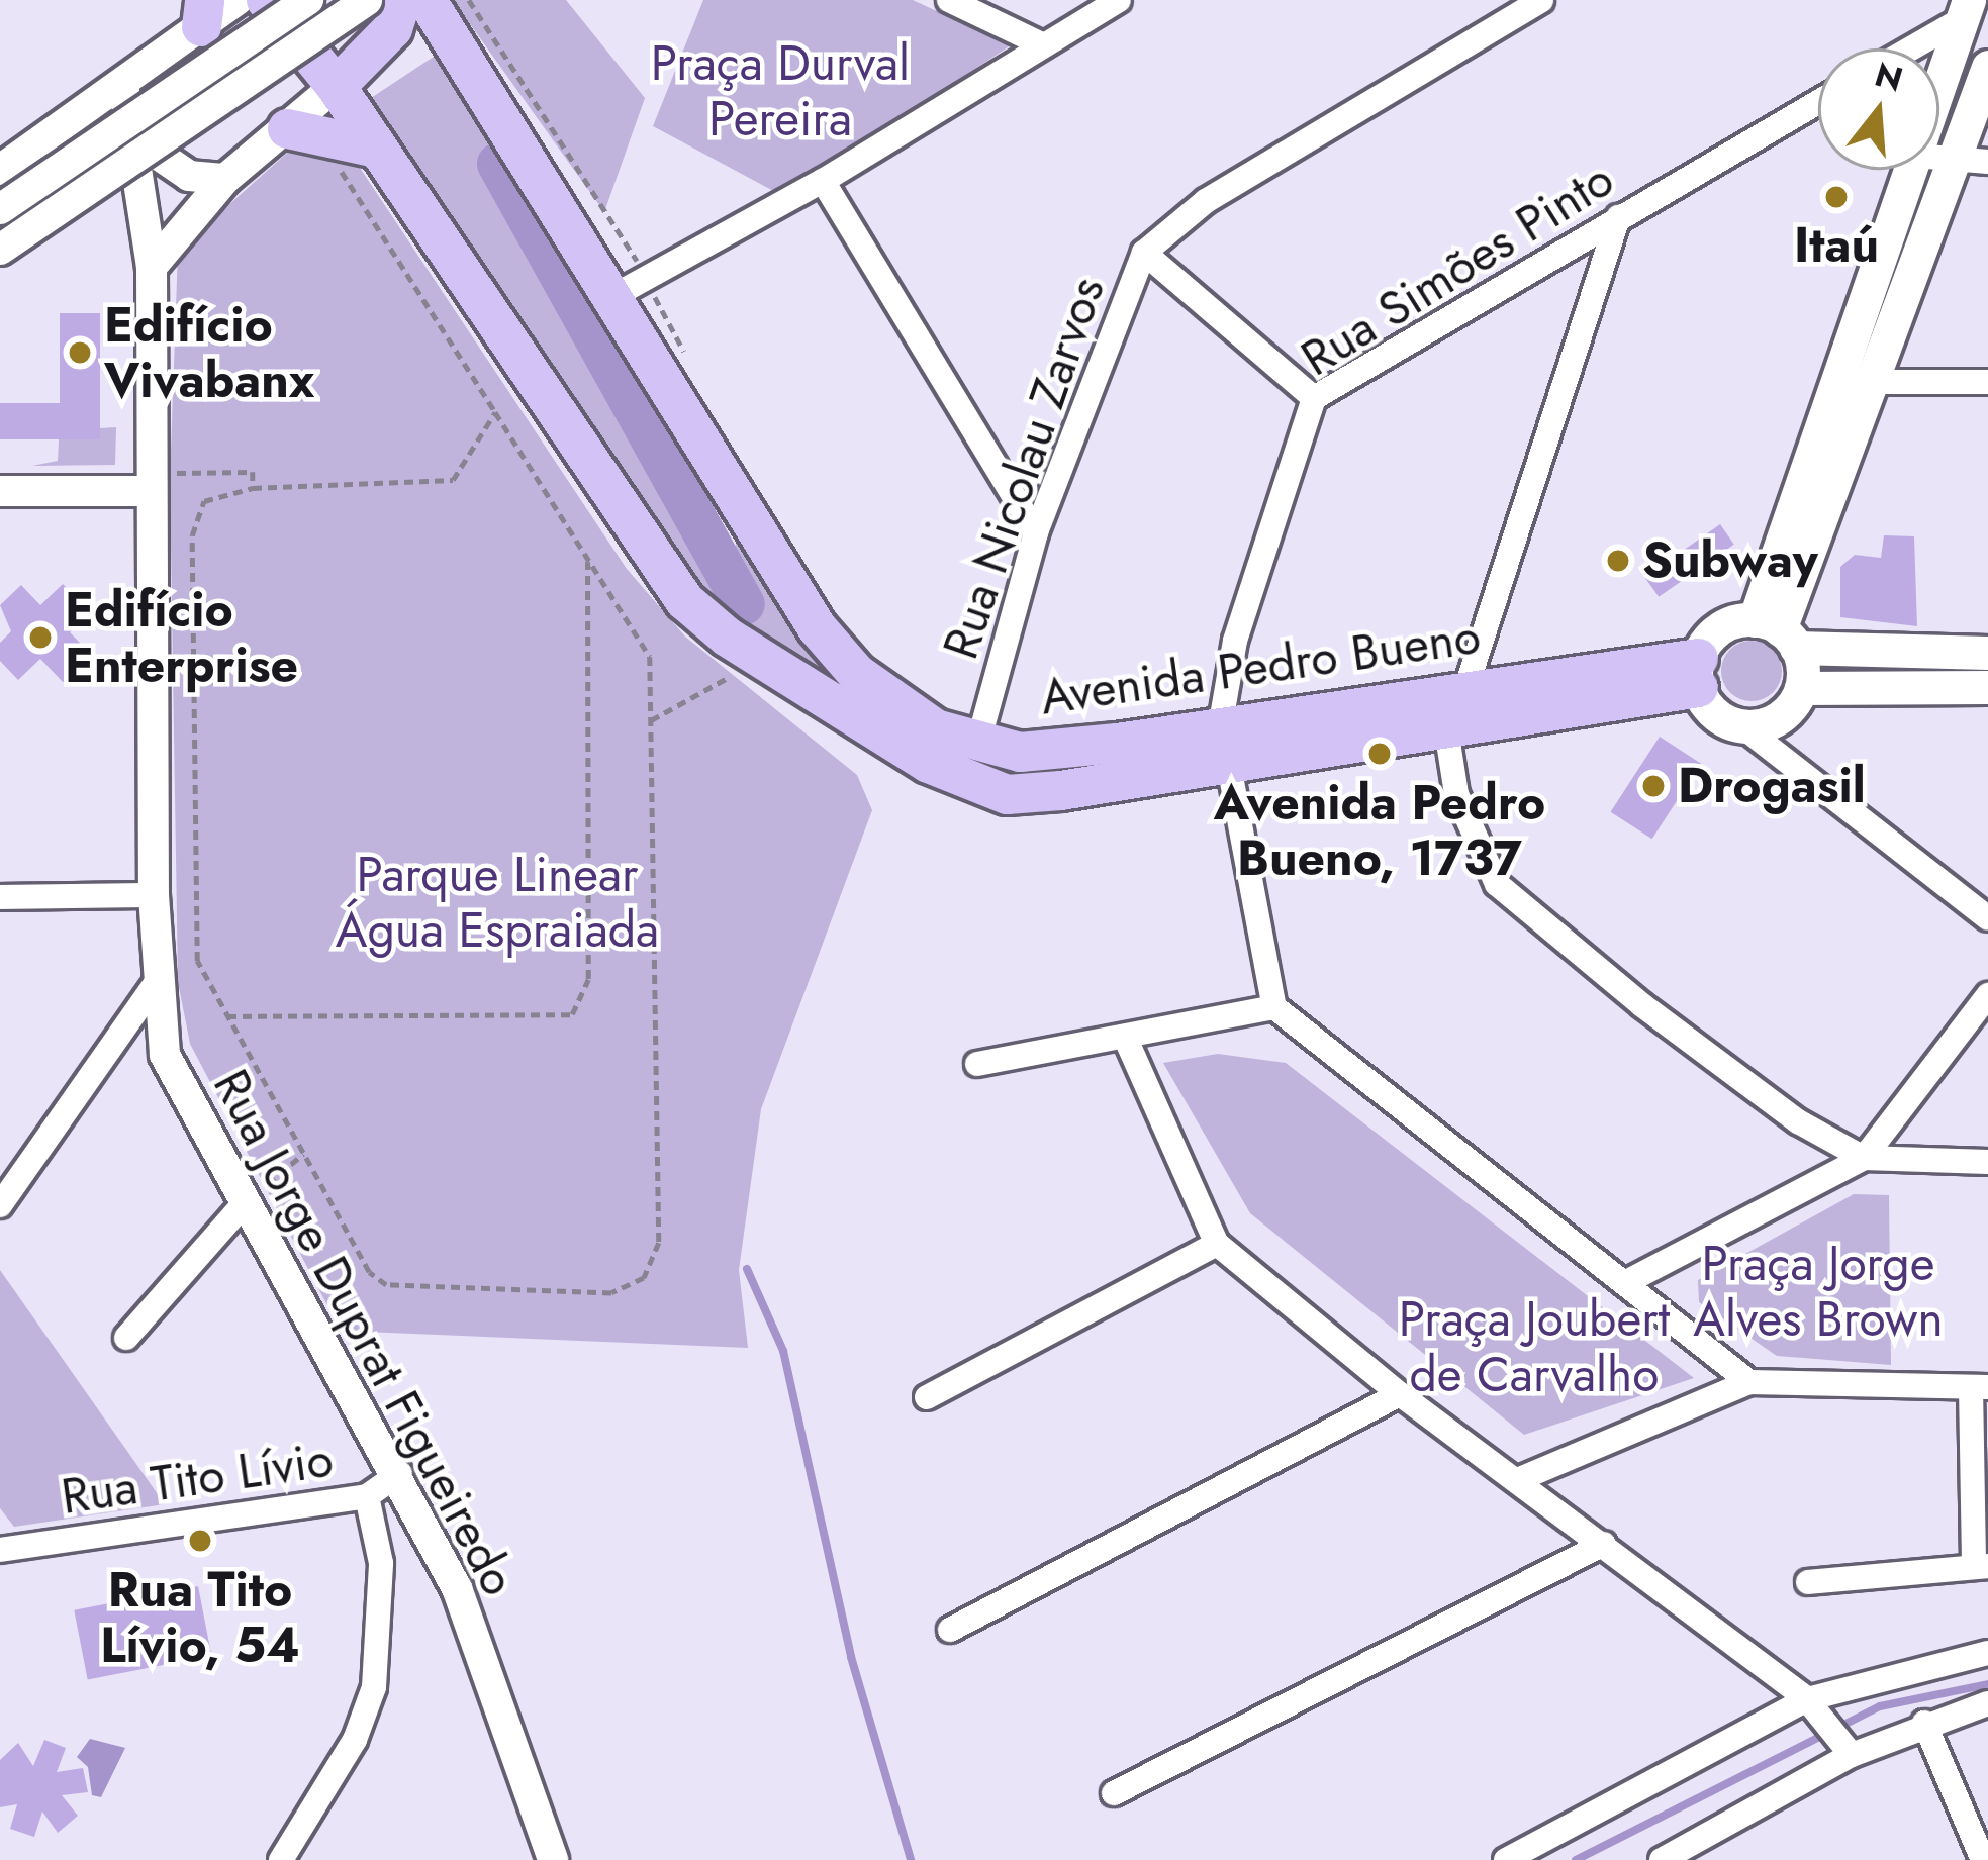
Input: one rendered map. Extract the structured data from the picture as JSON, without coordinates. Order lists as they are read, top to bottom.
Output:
{
  "streets": {
    "main road": ["Avenida Pedro Bueno"],
    "street": [
      "Rua Simões Pinto",
      "Rua Nicolau Zarvos",
      "Rua Jorge Duprat Figueiredo",
      "Rua Tito Lívio"
    ]
  },
  "crossings": [
    ["Rua Simões Pinto", "Avenida Pedro Bueno"],
    ["Rua Nicolau Zarvos", "Avenida Pedro Bueno"],
    ["Rua Jorge Duprat Figueiredo", "Rua Tito Lívio"]
  ],
  "parks": [
    "Praça Durval Pereira",
    "Parque Linear Água Espraiada",
    "Praça Jorge Alves Brown",
    "Praça Joubert de Carvalho"
  ],
  "places": [
    "Itaú",
    "Edifício Vivabanx",
    "Subway",
    "Edifício Enterprise",
    "Avenida Pedro Bueno, 1737",
    "Drogasil",
    "Rua Tito Lívio, 54"
  ],
  "north": "top"
}
